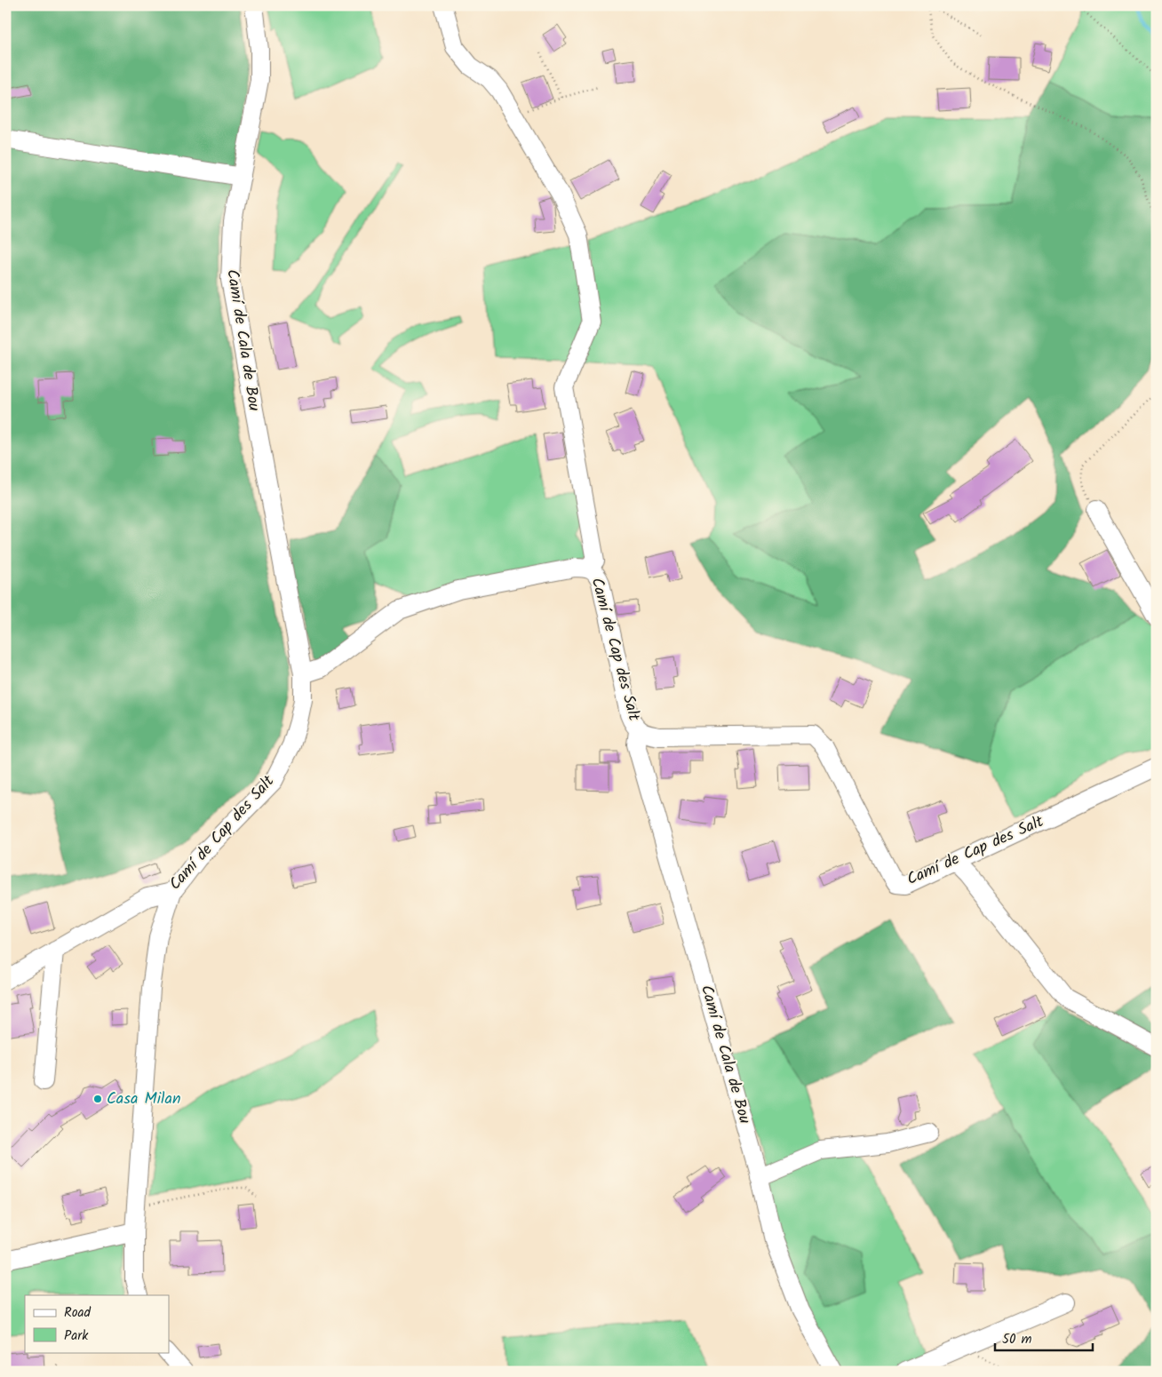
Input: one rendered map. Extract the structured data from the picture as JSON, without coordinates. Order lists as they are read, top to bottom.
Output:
{
  "streets": {
    "street": ["Camí de Cala de Bou", "Camí de Cap des Salt"]
  },
  "crossings": [
    ["Camí de Cala de Bou", "Camí de Cap des Salt"]
  ],
  "places": ["Casa Milan"],
  "legend": ["Road", "Park"],
  "scale_bar": "50 m"
}
